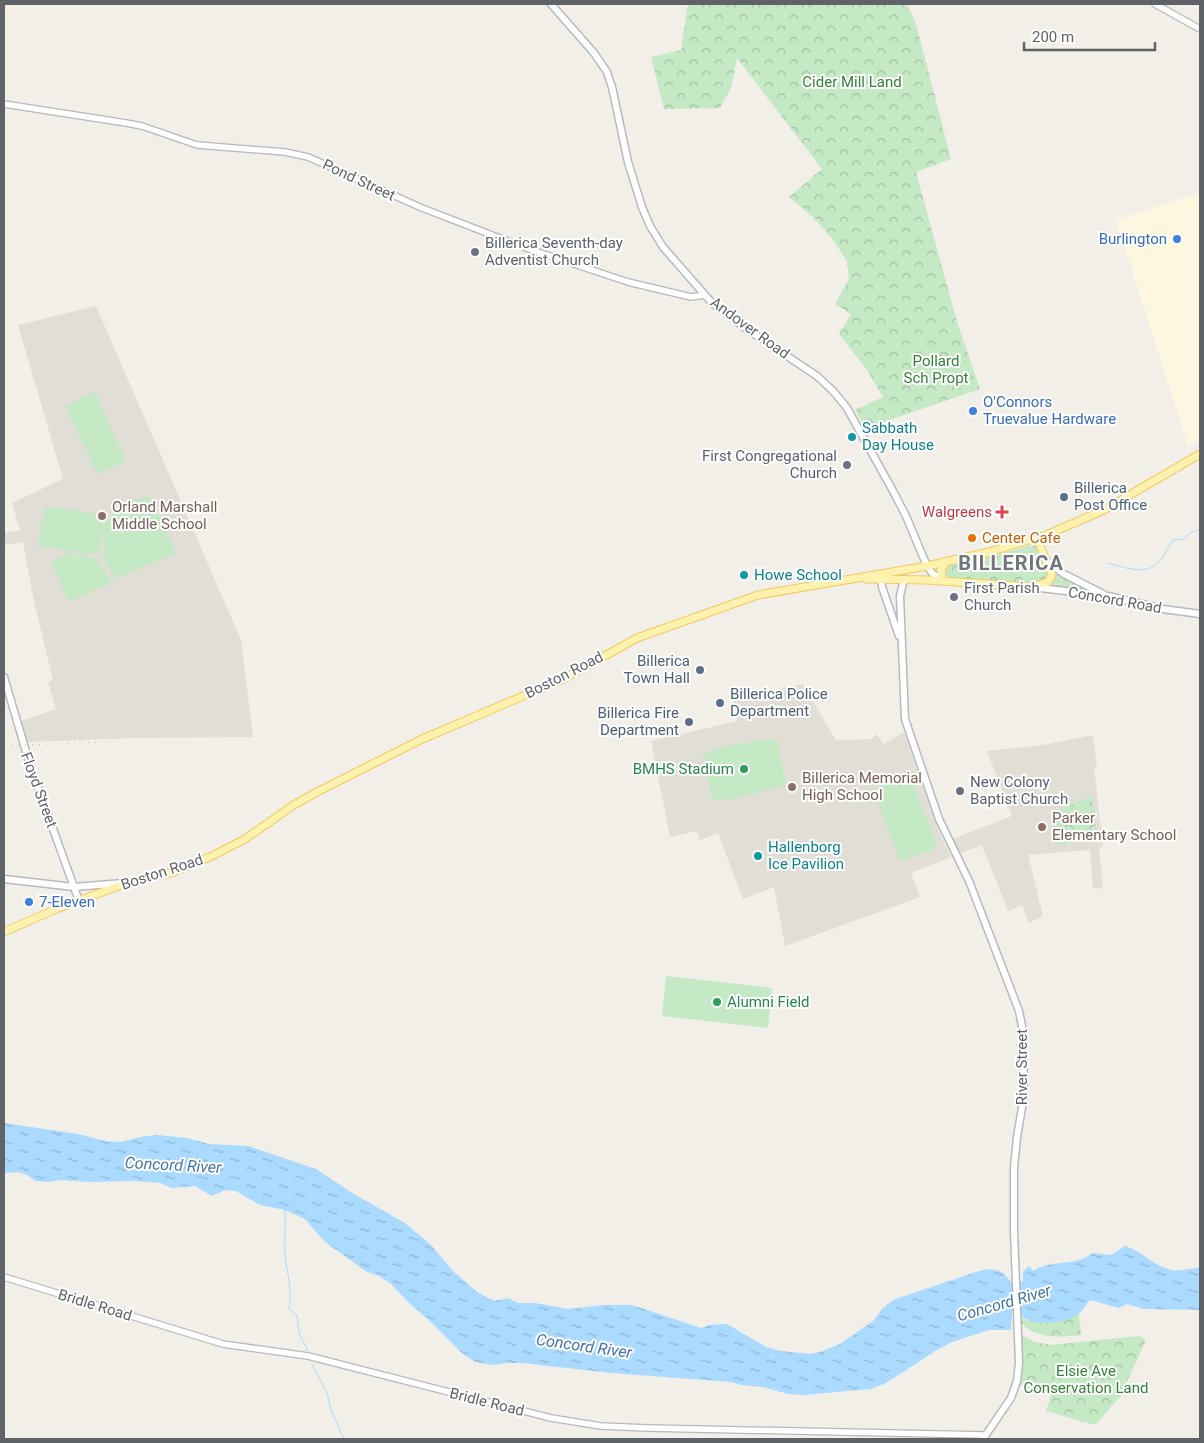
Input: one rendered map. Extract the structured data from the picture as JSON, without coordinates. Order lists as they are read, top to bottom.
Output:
{
  "streets": {
    "main road": [
      "Andover Road",
      "Concord Road",
      "Boston Road",
      "Floyd Street",
      "River Street"
    ],
    "street": ["Pond Street", "Bridle Road"]
  },
  "crossings": [
    ["Pond Street", "Andover Road"],
    ["Andover Road", "Boston Road"],
    ["Concord Road", "Boston Road"],
    ["Concord Road", "River Street"],
    ["Boston Road", "Floyd Street"],
    ["Boston Road", "River Street"],
    ["River Street", "Bridle Road"]
  ],
  "districts": ["BILLERICA"],
  "water": ["Concord River"],
  "parks": ["Cider Mill Land", "Pollard Sch Propt", "Elsie Ave Conservation Land"],
  "places": {
    "other": [
      "Burlington",
      "Billerica Seventh-day Adventist Church",
      "O'Connors Truevalue Hardware",
      "Sabbath Day House",
      "First Congregational Church",
      "Billerica Post Office",
      "Orland Marshall Middle School",
      "Center Cafe",
      "Howe School",
      "First Parish Church",
      "Billerica Town Hall",
      "Billerica Police Department",
      "Billerica Fire Department",
      "BMHS Stadium",
      "Billerica Memorial High School",
      "New Colony Baptist Church",
      "Parker Elementary School",
      "Hallenborg Ice Pavilion",
      "7-Eleven",
      "Alumni Field"
    ],
    "health": ["Walgreens"]
  },
  "scale_bar": "200 m"
}
